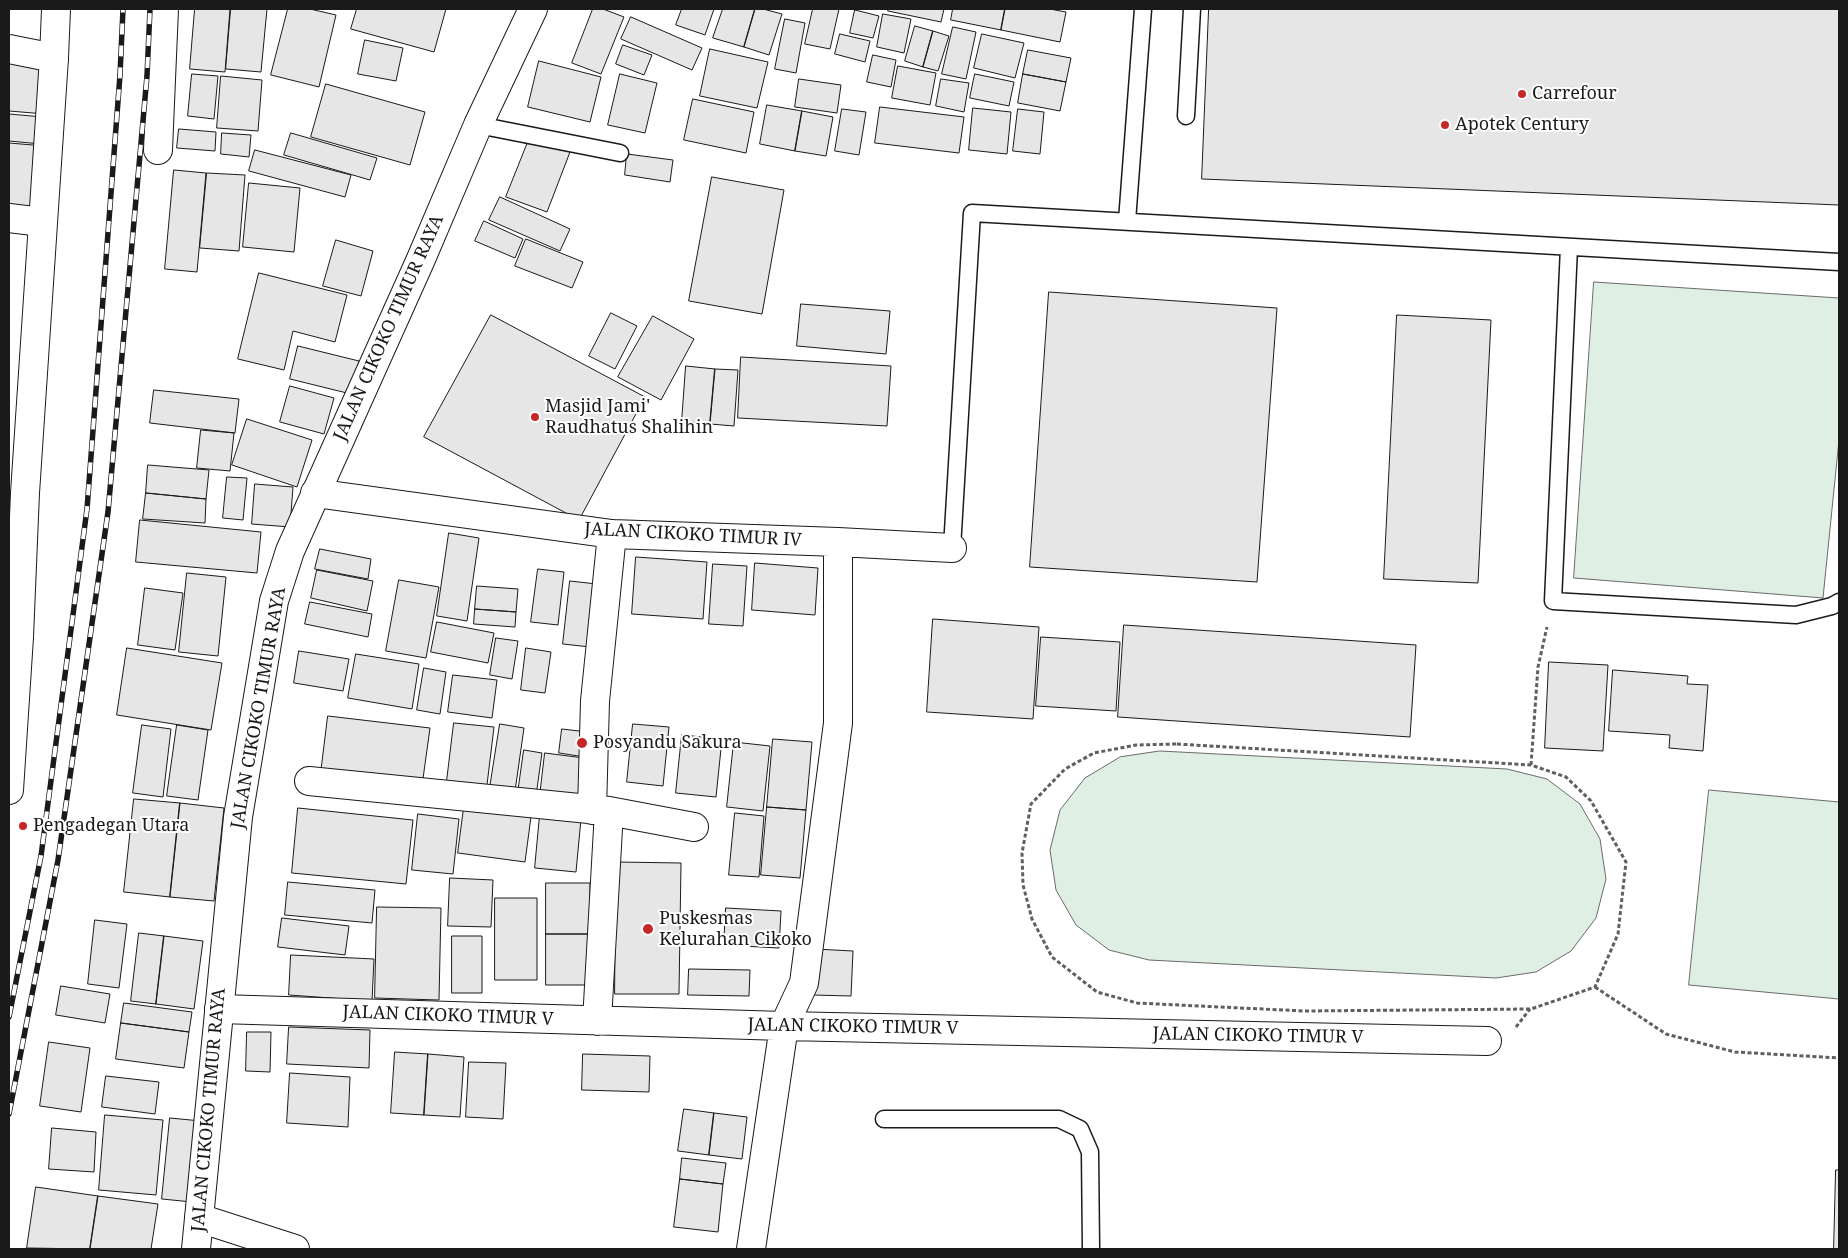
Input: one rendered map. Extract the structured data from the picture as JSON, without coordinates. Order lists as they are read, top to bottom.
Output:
{
  "streets": {
    "street": ["JALAN CIKOKO TIMUR RAYA", "JALAN CIKOKO TIMUR IV", "JALAN CIKOKO TIMUR V"]
  },
  "crossings": [
    ["JALAN CIKOKO TIMUR RAYA", "JALAN CIKOKO TIMUR IV"],
    ["JALAN CIKOKO TIMUR RAYA", "JALAN CIKOKO TIMUR V"]
  ],
  "places": [
    "Carrefour",
    "Apotek Century",
    "Masjid Jami' Raudhatus Shalihin",
    "Posyandu Sakura",
    "Pengadegan Utara",
    "Puskesmas Kelurahan Cikoko"
  ]
}
